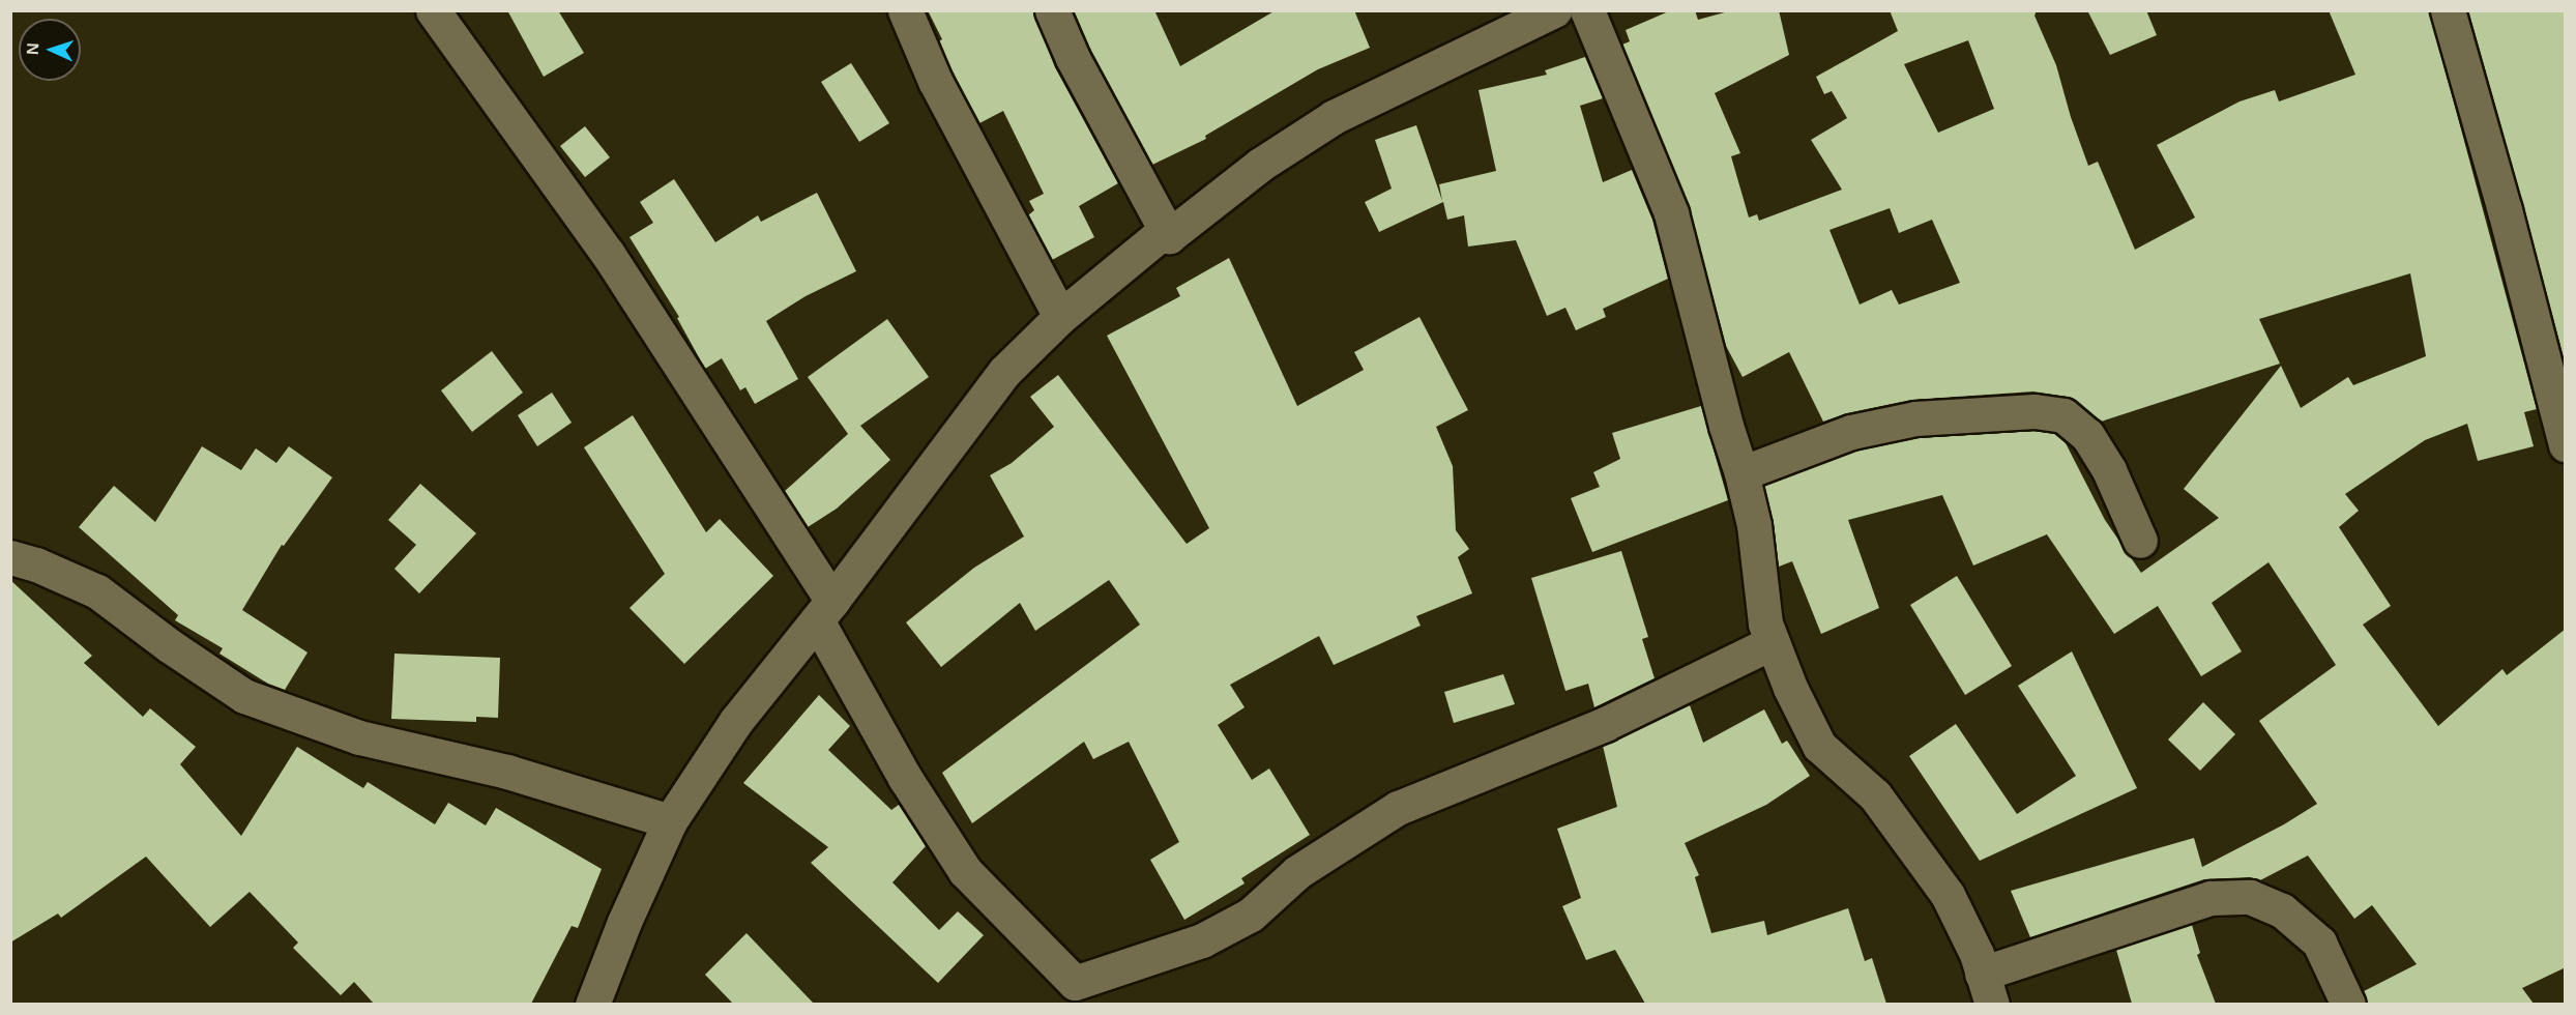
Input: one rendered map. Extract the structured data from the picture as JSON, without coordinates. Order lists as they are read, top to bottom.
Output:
{
  "north": "left"
}
